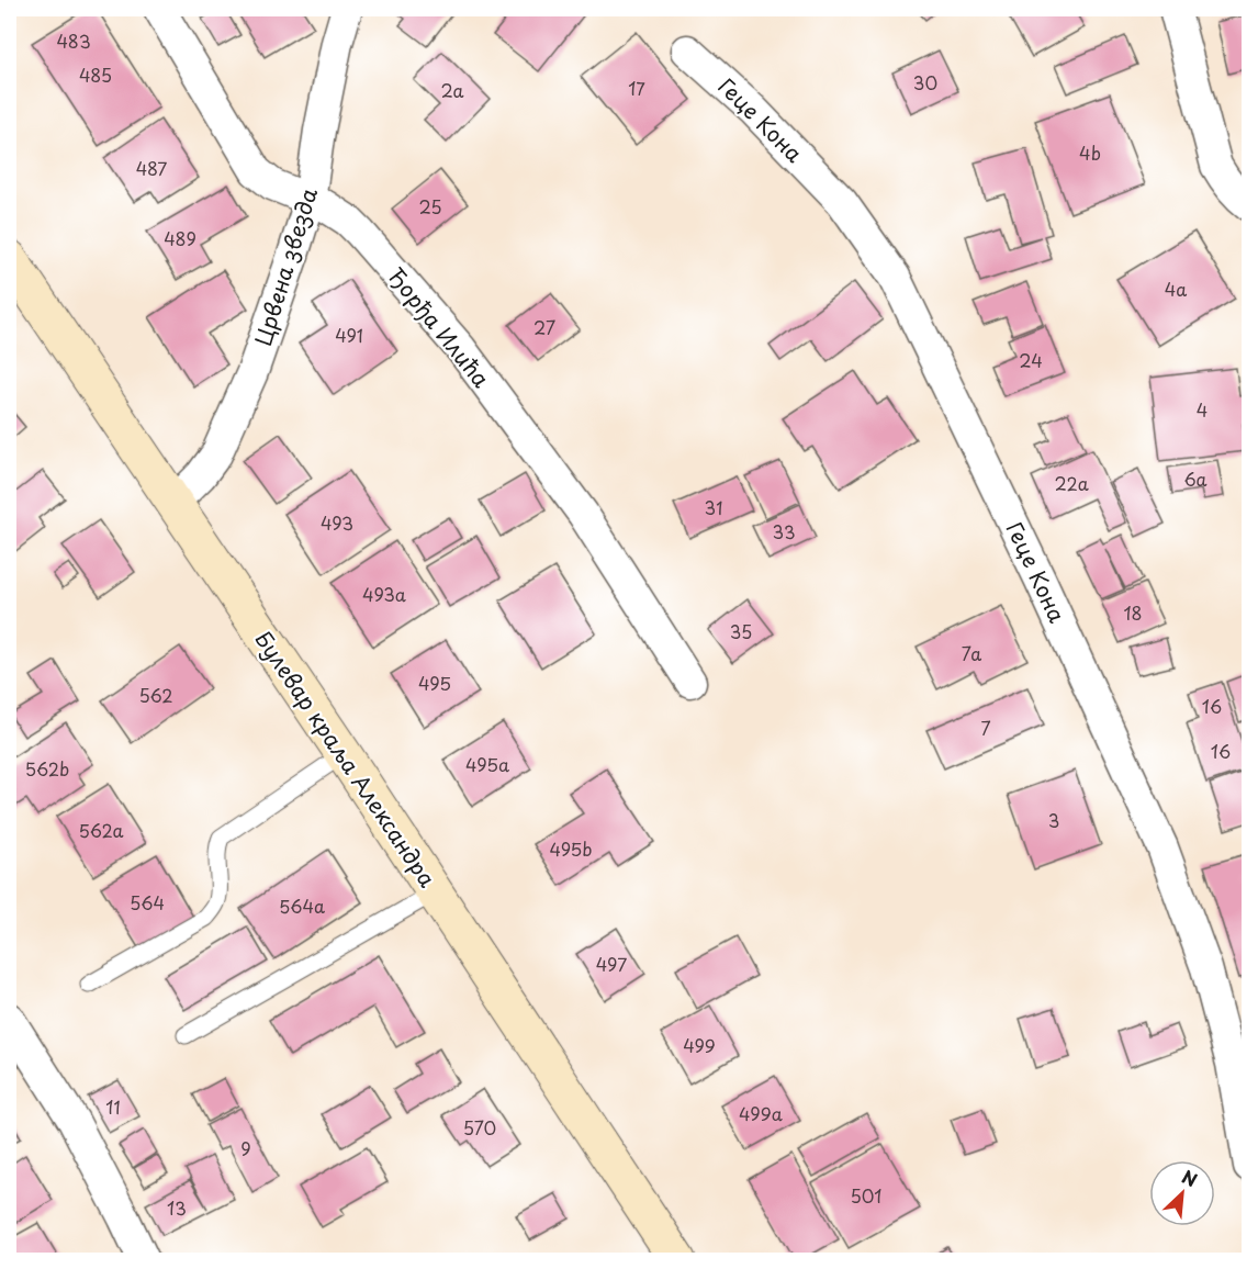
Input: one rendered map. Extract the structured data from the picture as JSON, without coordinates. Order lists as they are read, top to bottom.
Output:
{
  "streets": {
    "main road": ["Булевар краља Александра"],
    "street": ["Геце Кона", "Црвена звезда", "Ђорђа Илића"]
  },
  "crossings": [
    ["Црвена звезда", "Ђорђа Илића"],
    ["Црвена звезда", "Булевар краља Александра"]
  ],
  "house_numbers": [
    "483",
    "485",
    "30",
    "17",
    "2a",
    "4b",
    "487",
    "25",
    "489",
    "4a",
    "27",
    "491",
    "24",
    "4",
    "6a",
    "22a",
    "31",
    "493",
    "33",
    "493a",
    "18",
    "35",
    "7a",
    "495",
    "562",
    "16",
    "7",
    "16",
    "495a",
    "562b",
    "3",
    "562a",
    "495b",
    "564",
    "564a",
    "497",
    "499",
    "11",
    "499a",
    "570",
    "9",
    "501",
    "13"
  ],
  "north": "top right"
}
